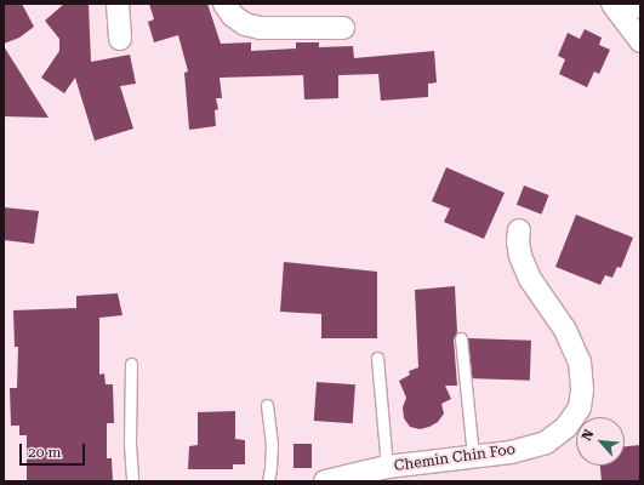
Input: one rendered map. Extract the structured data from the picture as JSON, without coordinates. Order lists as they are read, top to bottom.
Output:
{
  "streets": {
    "street": ["Chemin Chin Foo"]
  },
  "scale_bar": "20 m",
  "north": "top left"
}
